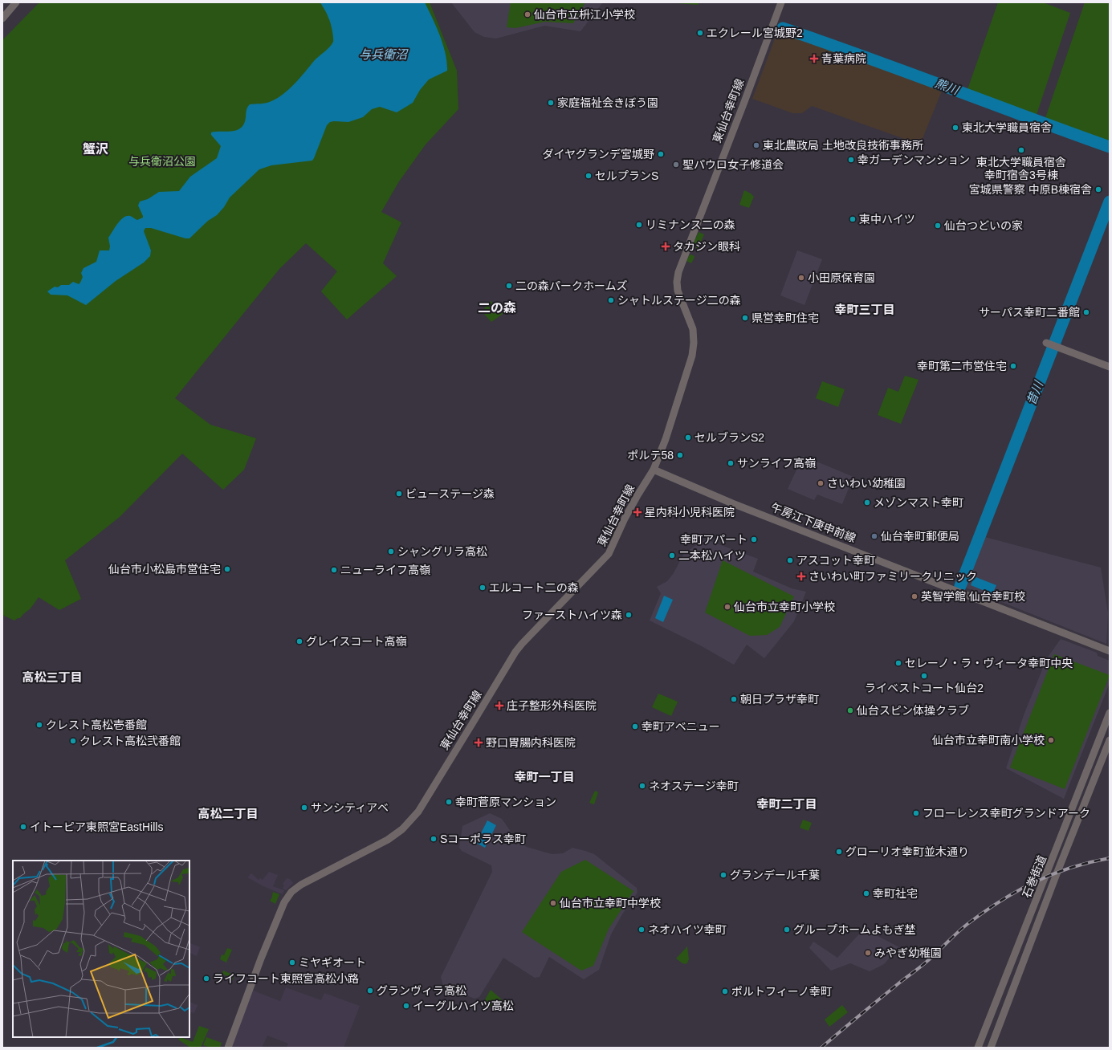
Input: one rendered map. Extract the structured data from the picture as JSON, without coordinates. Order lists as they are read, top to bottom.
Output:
{
  "streets": {
    "street": ["東仙台幸町線", "午房江下庚申前線", "石巻街道"]
  },
  "crossings": [
    ["東仙台幸町線", "午房江下庚申前線"]
  ],
  "districts": [
    "蟹沢",
    "二の森",
    "幸町三丁目",
    "高松三丁目",
    "幸町一丁目",
    "幸町二丁目",
    "高松二丁目"
  ],
  "water": ["与兵衛沼", "熊川", "昔川"],
  "parks": ["与兵衛沼公園"],
  "places": {
    "other": [
      "仙台市立枡江小学校",
      "エクレール宮城野2",
      "家庭福祉会きぼう園",
      "東北大学職員宿舎",
      "東北農政局 土地改良技術事務所",
      "東北大学職員宿舎 幸町宿舎3号棟",
      "ダイヤグランデ宮城野",
      "幸ガーデンマンション",
      "聖パウロ女子修道会",
      "セルプランS",
      "宮城県警察 中原B棟宿舎",
      "東中ハイツ",
      "リミナンス二の森",
      "仙台つどいの家",
      "小田原保育園",
      "二の森パークホームズ",
      "シャトルステージ二の森",
      "サーパス幸町二番館",
      "県営幸町住宅",
      "幸町第二市営住宅",
      "セルブランS2",
      "ポルテ58",
      "サンライフ高嶺",
      "さいわい幼稚園",
      "ビューステージ森",
      "メゾンマスト幸町",
      "仙台幸町郵便局",
      "幸町アパート",
      "シャングリラ高松",
      "二本松ハイツ",
      "アスコット幸町",
      "仙台市小松島市営住宅",
      "ニューライフ高嶺",
      "エルコート二の森",
      "英智学館 仙台幸町校",
      "仙台市立幸町小学校",
      "ファーストハイツ森",
      "グレイスコート高嶺",
      "セレーノ・ラ・ヴィータ幸町中央",
      "ライベストコート仙台2",
      "朝日プラザ幸町",
      "仙台スピン体操クラブ",
      "クレスト高松壱番館",
      "幸町アベニュー",
      "仙台市立幸町南小学校",
      "クレスト高松弐番館",
      "ネオステージ幸町",
      "幸町菅原マンション",
      "サンシティアベ",
      "フローレンス幸町グランドアーク",
      "イトーピア東照宮EastHills",
      "Sコーポラス幸町",
      "グローリオ幸町並木通り",
      "グランデール千葉",
      "幸町社宅",
      "仙台市立幸町中学校",
      "ネオハイツ幸町",
      "グループホームよもぎ埜",
      "みやぎ幼稚園",
      "ミヤギオート",
      "ライフコート東照宮高松小路",
      "グランヴィラ高松",
      "ポルトフィーノ幸町",
      "イーグルハイツ高松"
    ],
    "health": [
      "青葉病院",
      "タカジン眼科",
      "星内科小児科医院",
      "さいわい町ファミリークリニック",
      "庄子整形外科医院",
      "野口胃腸内科医院"
    ]
  }
}
